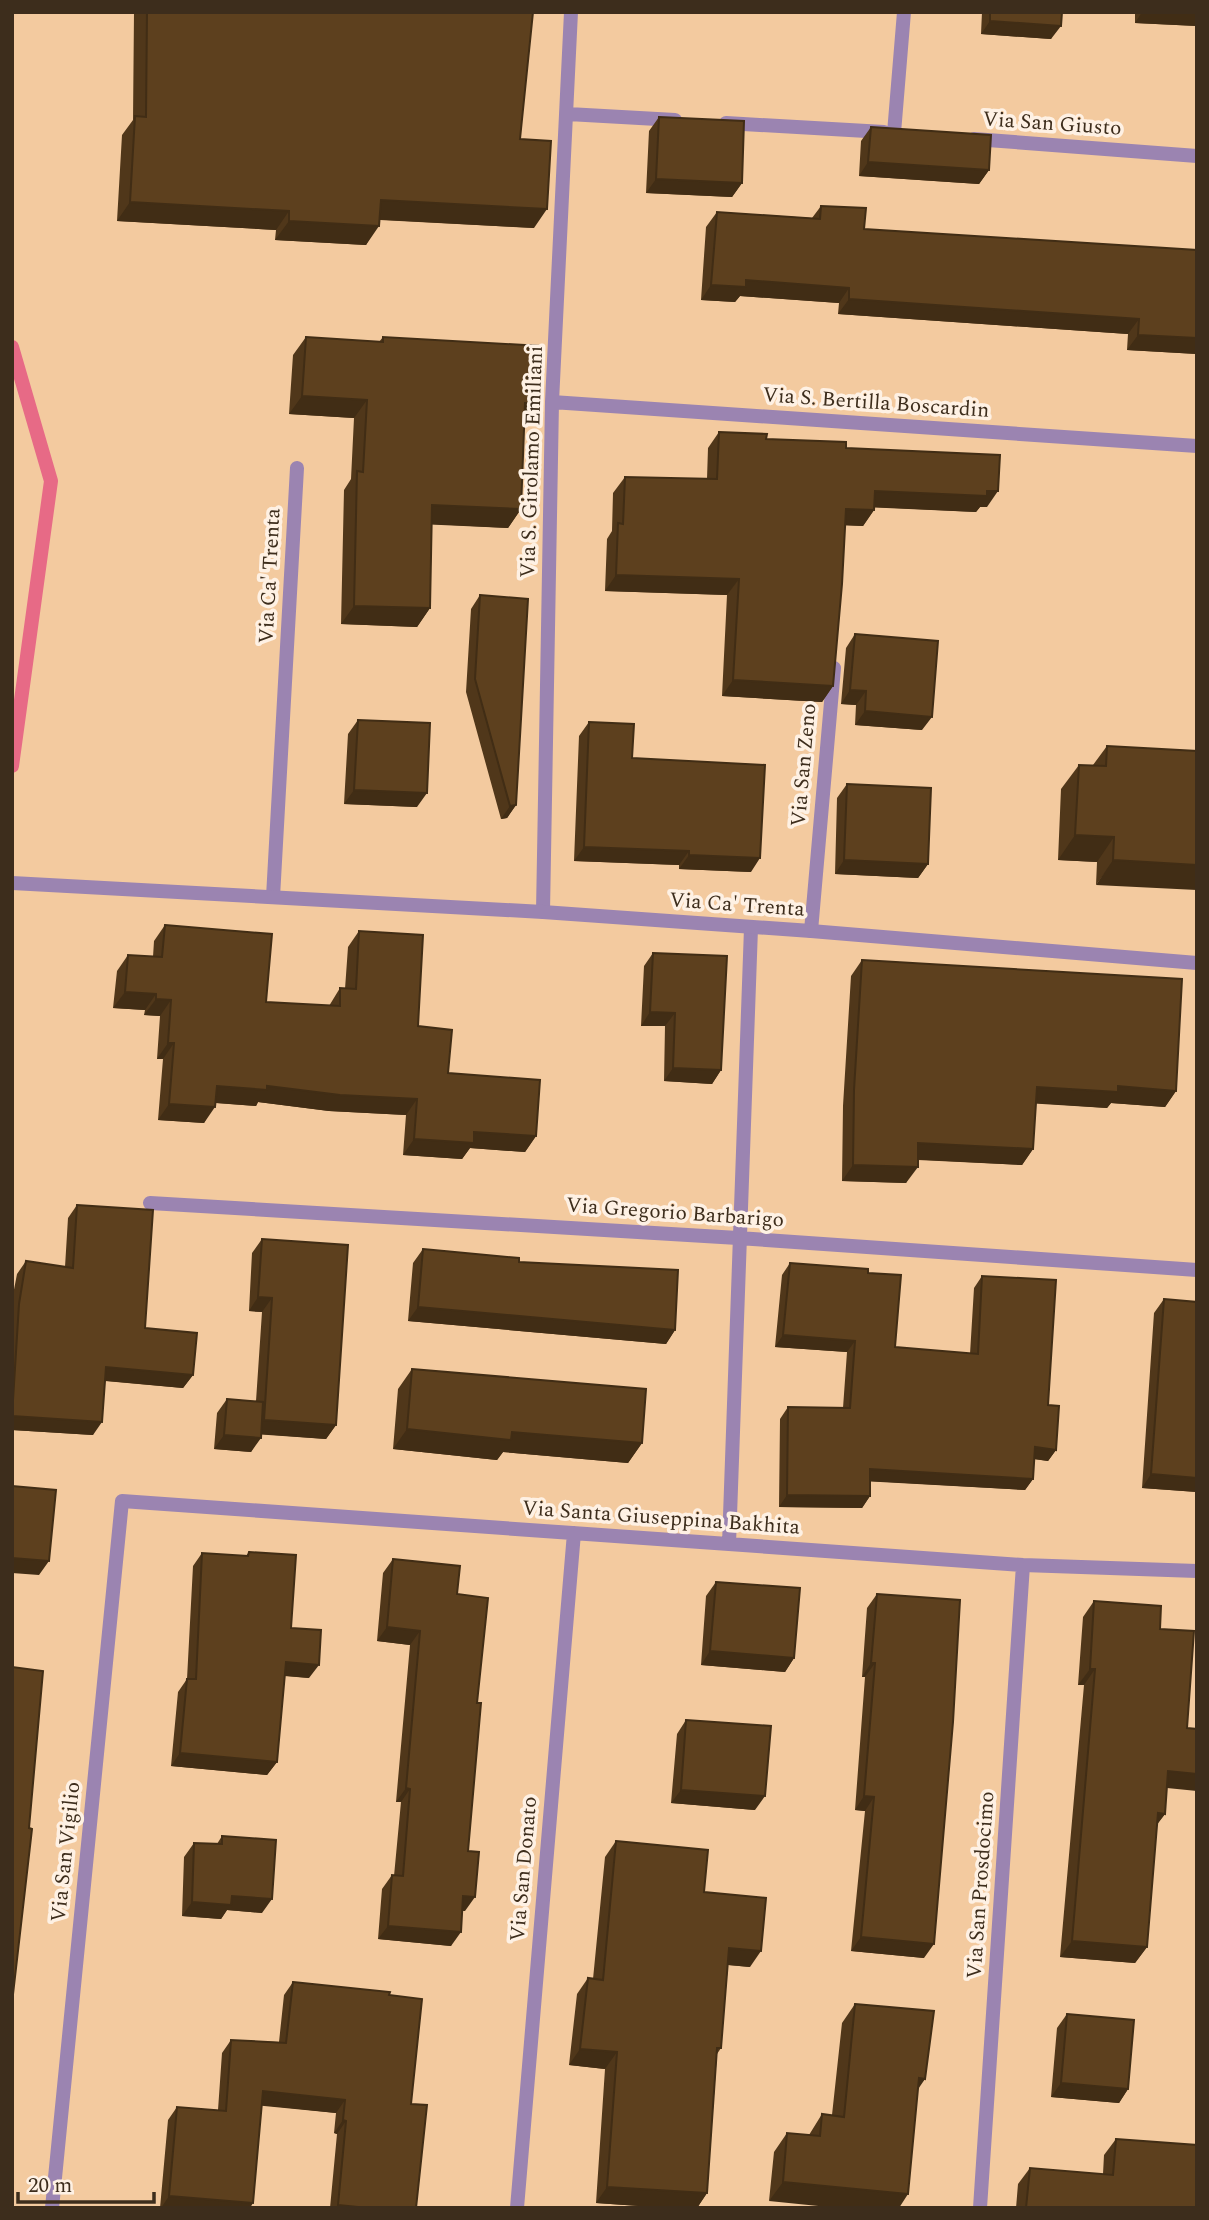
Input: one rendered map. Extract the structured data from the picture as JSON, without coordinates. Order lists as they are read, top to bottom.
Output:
{
  "streets": {
    "street": [
      "Via San Giusto",
      "Via S. Bertilla Boscardin",
      "Via S. Girolamo Emiliani",
      "Via Ca' Trenta",
      "Via San Zeno",
      "Via Gregorio Barbarigo",
      "Via Santa Giuseppina Bakhita",
      "Via San Vigilio",
      "Via San Donato",
      "Via San Prosdocimo"
    ]
  },
  "crossings": [
    ["Via S. Bertilla Boscardin", "Via S. Girolamo Emiliani"],
    ["Via S. Girolamo Emiliani", "Via Ca' Trenta"],
    ["Via Ca' Trenta", "Via San Zeno"],
    ["Via Santa Giuseppina Bakhita", "Via San Vigilio"],
    ["Via Santa Giuseppina Bakhita", "Via San Donato"],
    ["Via Santa Giuseppina Bakhita", "Via San Prosdocimo"]
  ],
  "scale_bar": "20 m"
}
